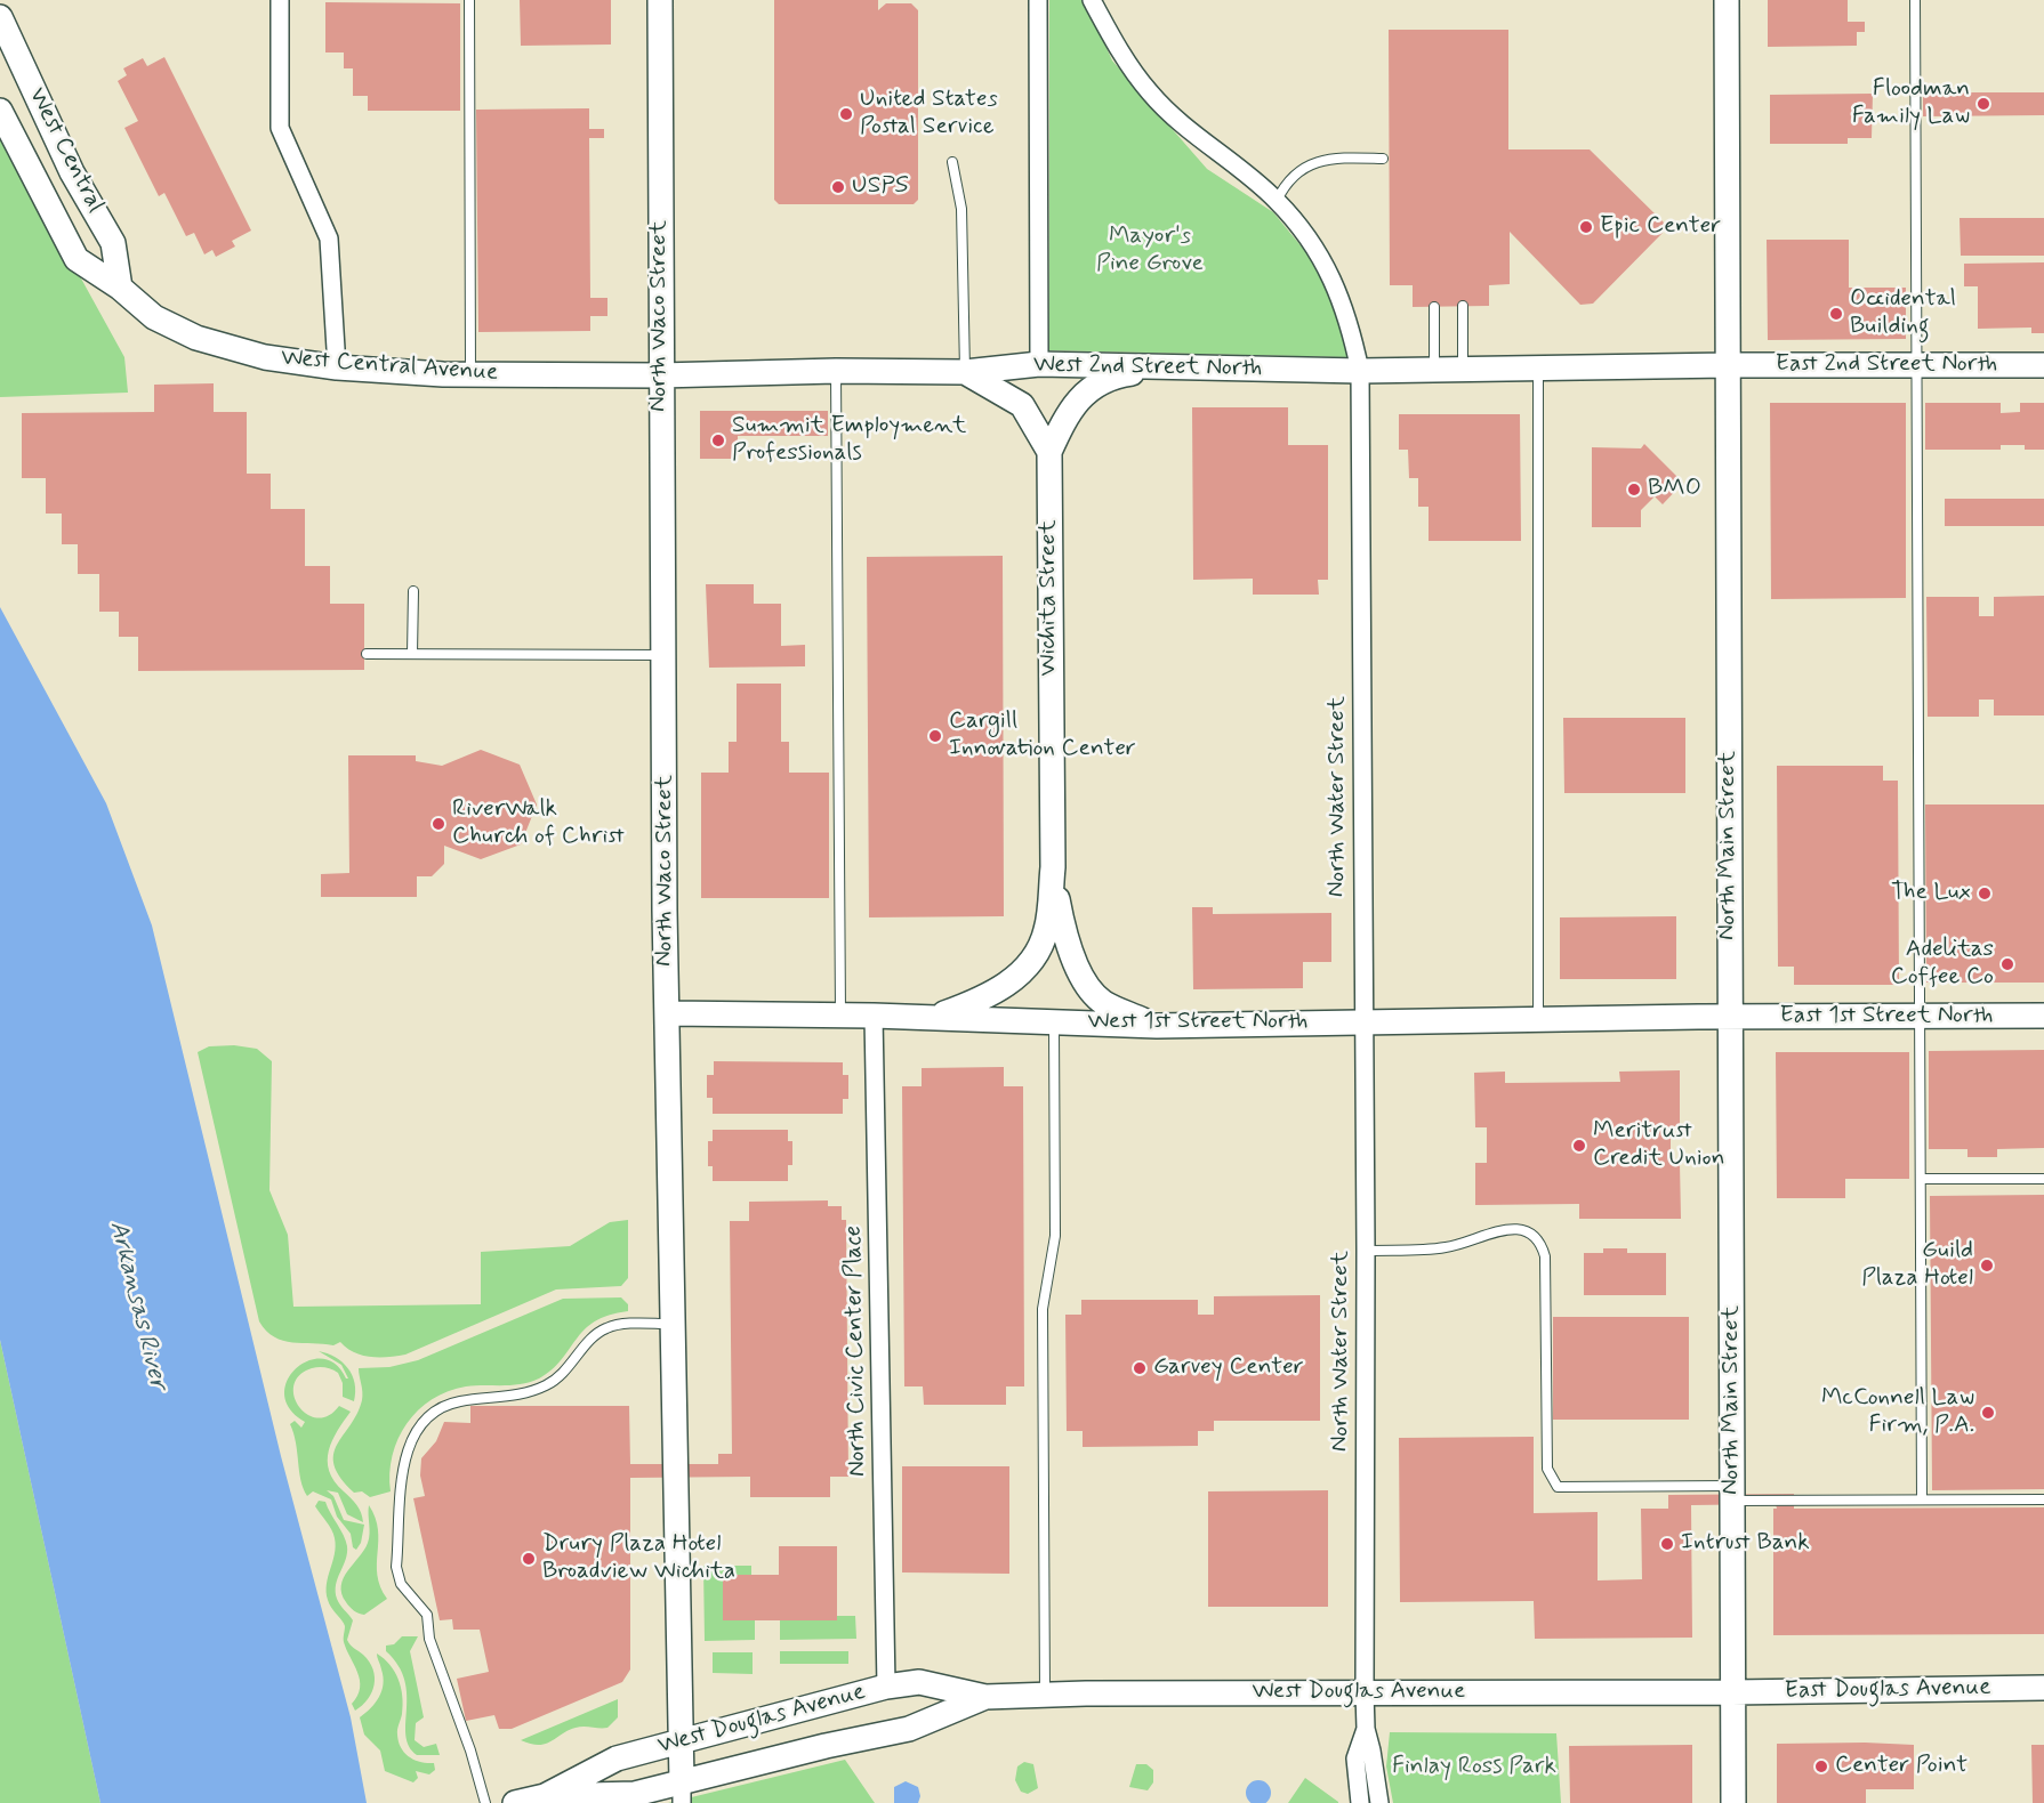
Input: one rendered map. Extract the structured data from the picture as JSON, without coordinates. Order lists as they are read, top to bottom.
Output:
{
  "streets": {
    "street": [
      "West Central",
      "North Waco Street",
      "East 2nd Street North",
      "West Central Avenue",
      "West 2nd Street North",
      "Wichita Street",
      "North Water Street",
      "North Main Street",
      "East 1st Street North",
      "West 1st Street North",
      "North Civic Center Place",
      "East Douglas Avenue",
      "West Douglas Avenue"
    ]
  },
  "crossings": [
    ["West Central", "West Central Avenue"],
    ["North Waco Street", "West 2nd Street North"],
    ["North Waco Street", "West 1st Street North"],
    ["North Waco Street", "West Douglas Avenue"],
    ["East 2nd Street North", "West 2nd Street North"],
    ["East 2nd Street North", "North Main Street"],
    ["West Central Avenue", "West 2nd Street North"],
    ["West 2nd Street North", "North Water Street"],
    ["West 2nd Street North", "North Main Street"],
    ["North Water Street", "West 1st Street North"],
    ["North Water Street", "West Douglas Avenue"],
    ["North Main Street", "East 1st Street North"],
    ["North Main Street", "West 1st Street North"],
    ["North Main Street", "East Douglas Avenue"],
    ["North Main Street", "West Douglas Avenue"],
    ["East 1st Street North", "West 1st Street North"],
    ["West 1st Street North", "North Civic Center Place"],
    ["North Civic Center Place", "West Douglas Avenue"],
    ["East Douglas Avenue", "West Douglas Avenue"]
  ],
  "water": ["Arkansas River"],
  "parks": ["Mayor's Pine Grove", "Finlay Ross Park"],
  "places": [
    "Floodman Family Law",
    "United States Postal Service",
    "USPS",
    "Epic Center",
    "Occidental Building",
    "Summit Employment Professionals",
    "BMO",
    "Cargill Innovation Center",
    "RiverWalk Church of Christ",
    "The Lux",
    "Adelitas Coffee Co",
    "Meritrust Credit Union",
    "Guild Plaza Hotel",
    "Garvey Center",
    "McConnell Law Firm, P.A.",
    "Intrust Bank",
    "Drury Plaza Hotel Broadview Wichita",
    "Center Point"
  ]
}
